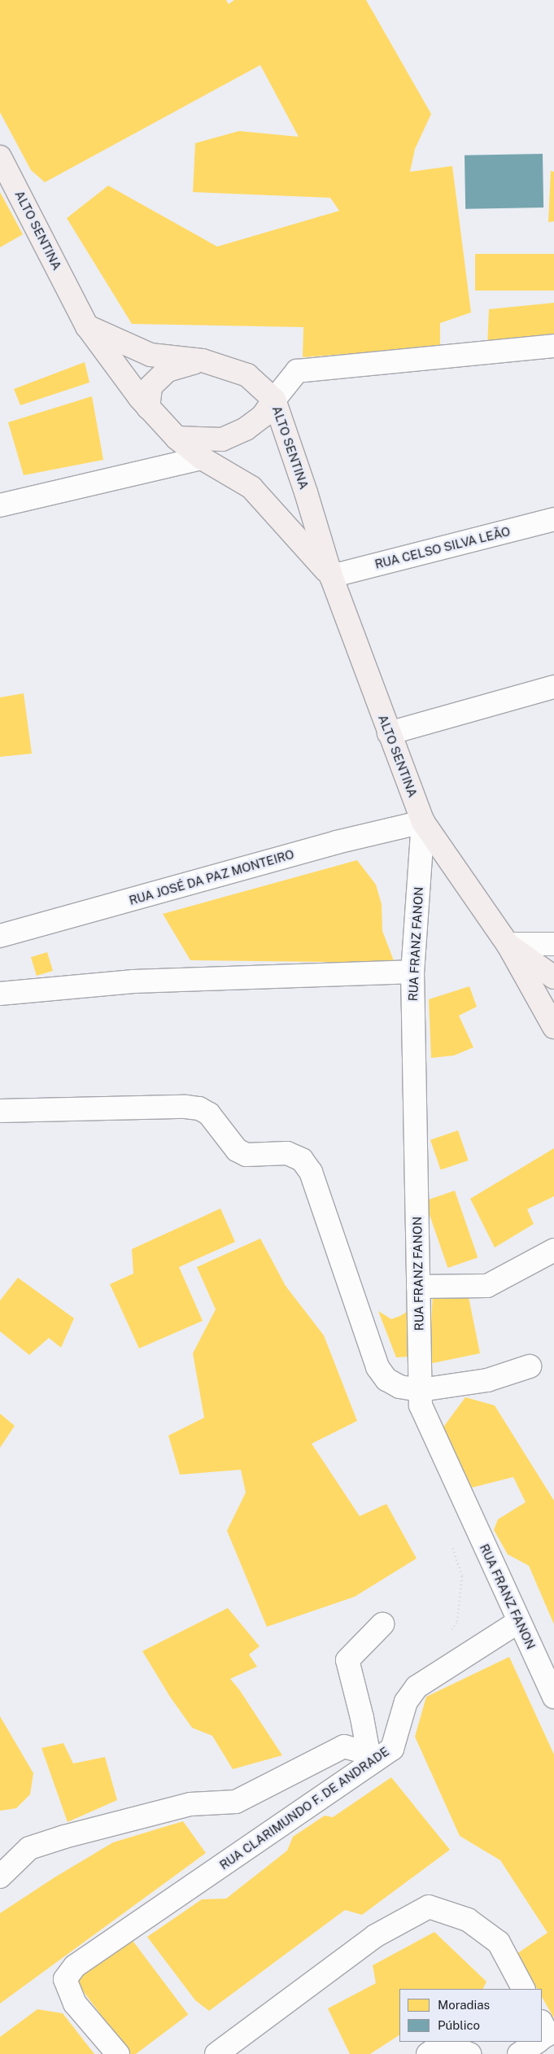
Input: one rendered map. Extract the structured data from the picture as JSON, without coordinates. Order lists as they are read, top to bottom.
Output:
{
  "streets": {
    "main road": ["ALTO SENTINA"],
    "street": [
      "RUA CELSO SILVA LEÃO",
      "RUA JOSÉ DA PAZ MONTEIRO",
      "RUA FRANZ FANON",
      "RUA CLARIMUNDO F. DE ANDRADE"
    ]
  },
  "crossings": [
    ["ALTO SENTINA", "RUA CELSO SILVA LEÃO"],
    ["ALTO SENTINA", "RUA JOSÉ DA PAZ MONTEIRO"],
    ["ALTO SENTINA", "RUA FRANZ FANON"],
    ["RUA JOSÉ DA PAZ MONTEIRO", "RUA FRANZ FANON"],
    ["RUA FRANZ FANON", "RUA CLARIMUNDO F. DE ANDRADE"]
  ],
  "legend": ["Moradias", "Público"]
}
